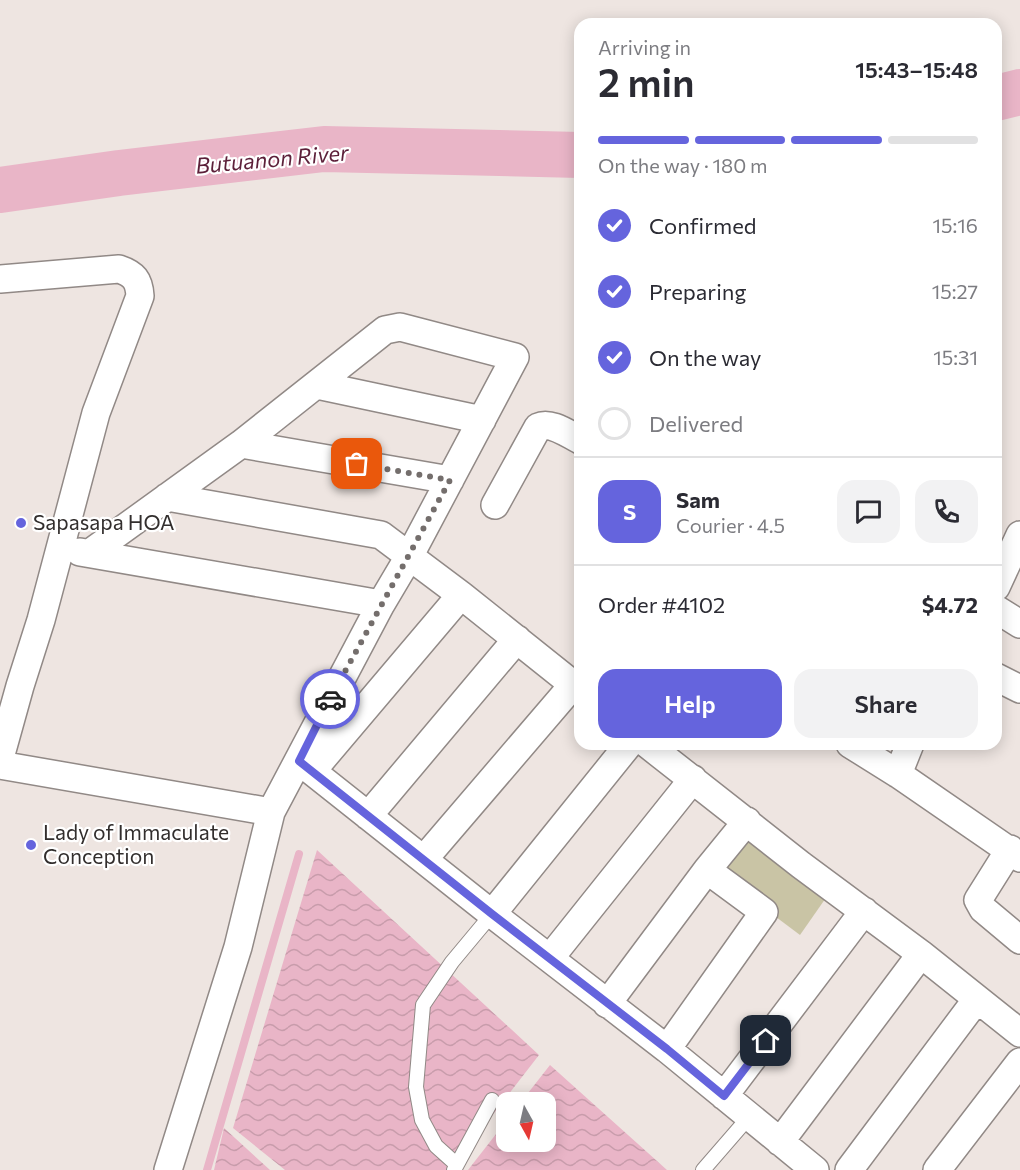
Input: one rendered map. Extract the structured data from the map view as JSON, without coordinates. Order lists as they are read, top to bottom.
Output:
{
  "water": ["Butuanon River"],
  "places": ["Sapasapa HOA", "Lady of Immaculate Conception"],
  "north": "bottom",
  "page": {
    "heading": ["2 min", "Arriving in", "15:43–15:48"],
    "panel": [
      "Sam",
      "Courier · 4.5",
      "Order #4102",
      "$4.72"
    ],
    "bar": "On the way · 180 m",
    "list": [
      ["Confirmed", "15:16"],
      ["Preparing", "15:27"],
      ["On the way", "15:31"],
      "Delivered"
    ],
    "round": "S",
    "buttons": ["Help", "Share"]
  }
}
